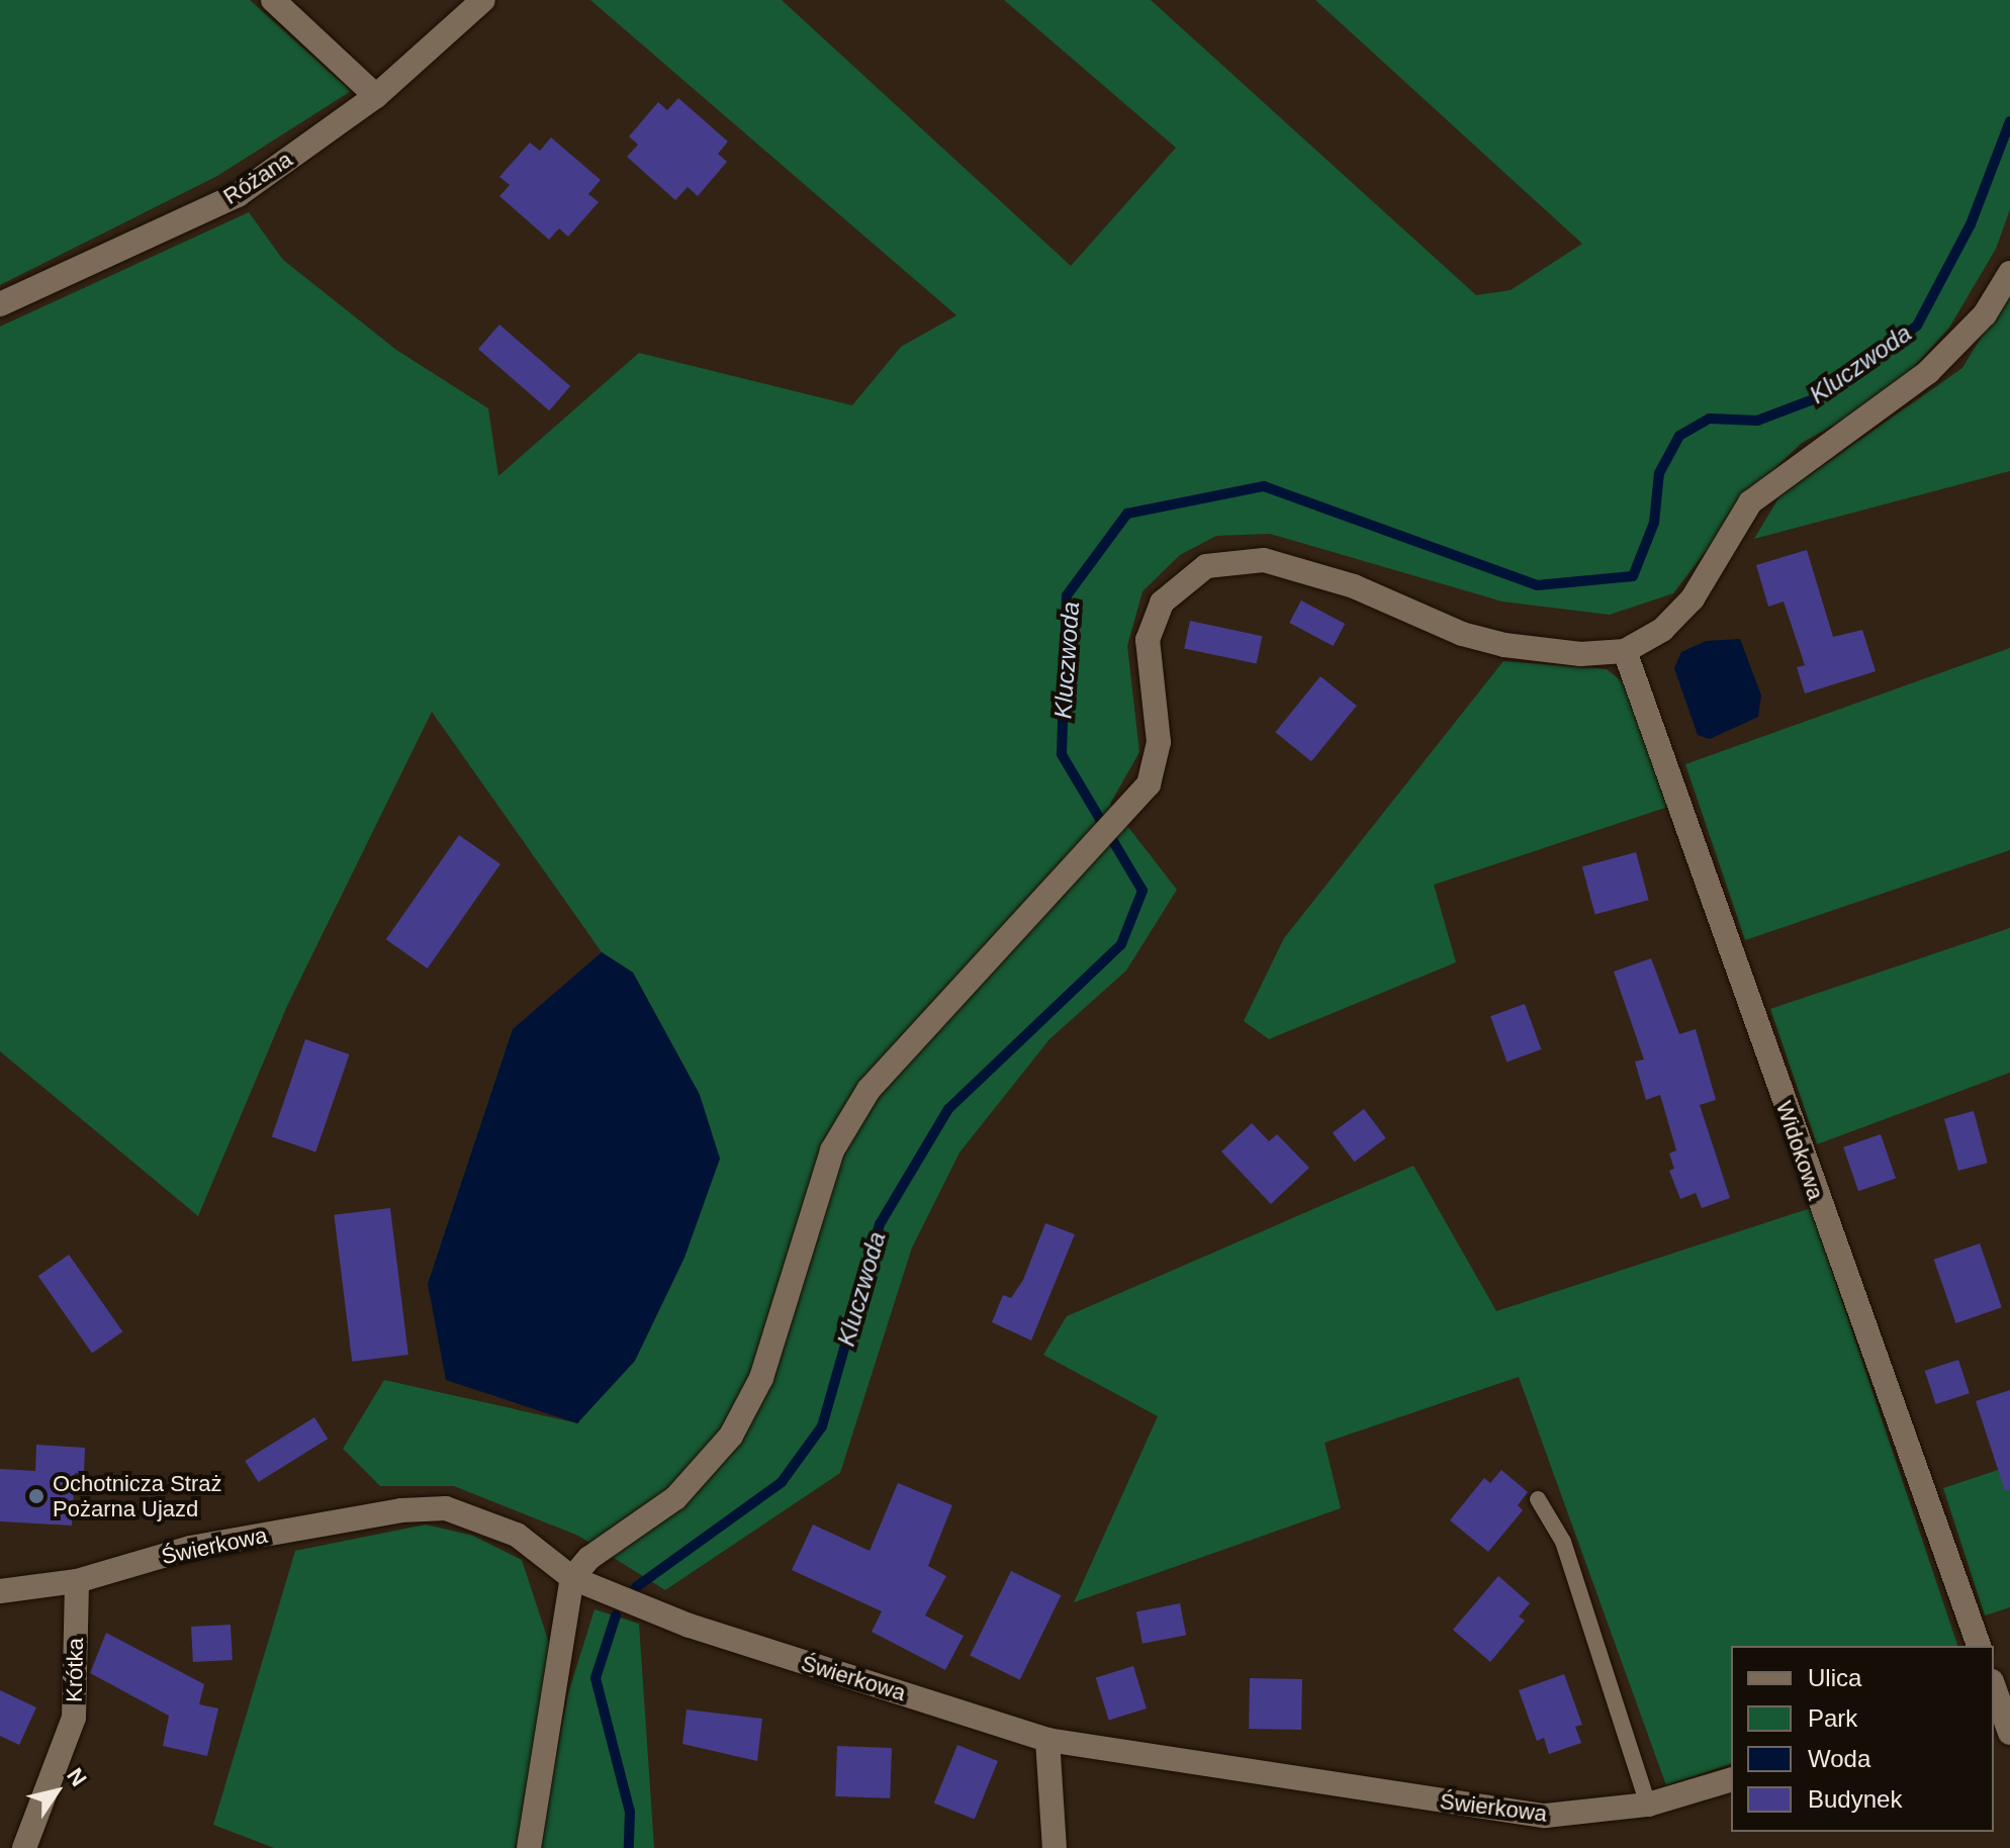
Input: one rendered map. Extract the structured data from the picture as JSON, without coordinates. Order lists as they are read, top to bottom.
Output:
{
  "streets": {
    "street": [
      "Różana",
      "Widokowa",
      "Świerkowa",
      "Krótka"
    ]
  },
  "crossings": [
    ["Świerkowa", "Krótka"]
  ],
  "water": ["Kluczwoda"],
  "places": ["Ochotnicza Straż Pożarna Ujazd"],
  "legend": [
    "Ulica",
    "Park",
    "Woda",
    "Budynek"
  ],
  "north": "top right"
}
